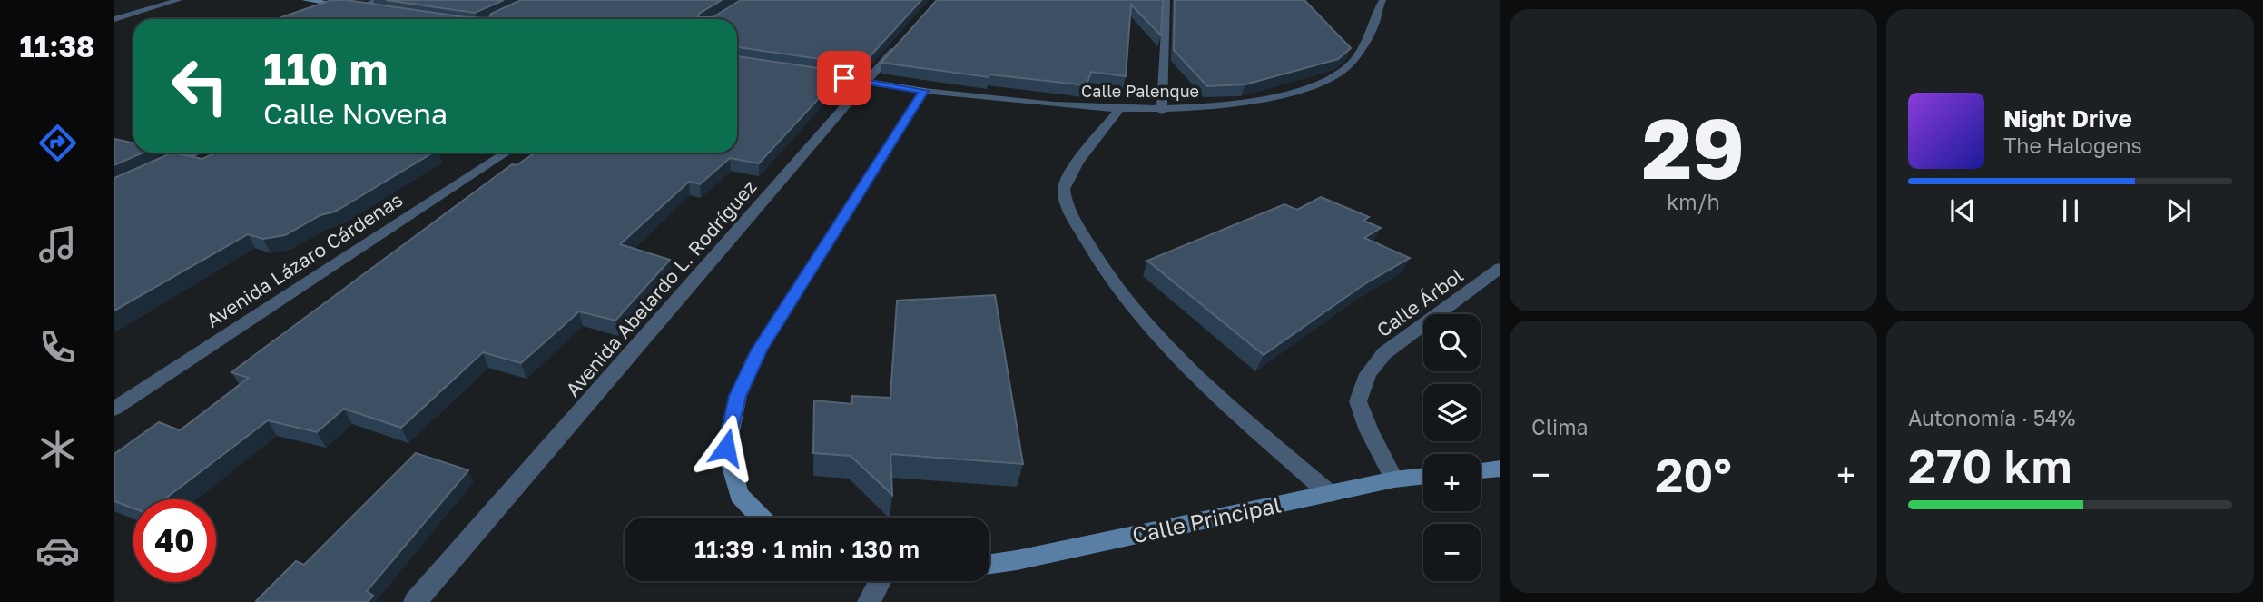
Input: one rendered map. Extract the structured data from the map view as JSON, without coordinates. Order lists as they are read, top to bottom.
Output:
{
  "streets": {
    "street": [
      "Calle Palenque",
      "Avenida Lázaro Cárdenas",
      "Avenida Abelardo L. Rodríguez",
      "Calle Árbol",
      "Calle Principal"
    ]
  },
  "crossings": [
    ["Calle Árbol", "Calle Principal"]
  ],
  "page": {
    "tabs": "11:38",
    "tile": [
      ["29", "km/h"],
      "Clima",
      ["Autonomía · 54%", "270 km"]
    ],
    "turn": ["110 m", "Calle Novena"],
    "song": ["Night Drive", "The Halogens"],
    "map_buttons": ["+", "−"],
    "heat": ["−", "20°", "+"],
    "limit": "40",
    "trip": "11:39 · 1 min · 130 m"
  }
}
